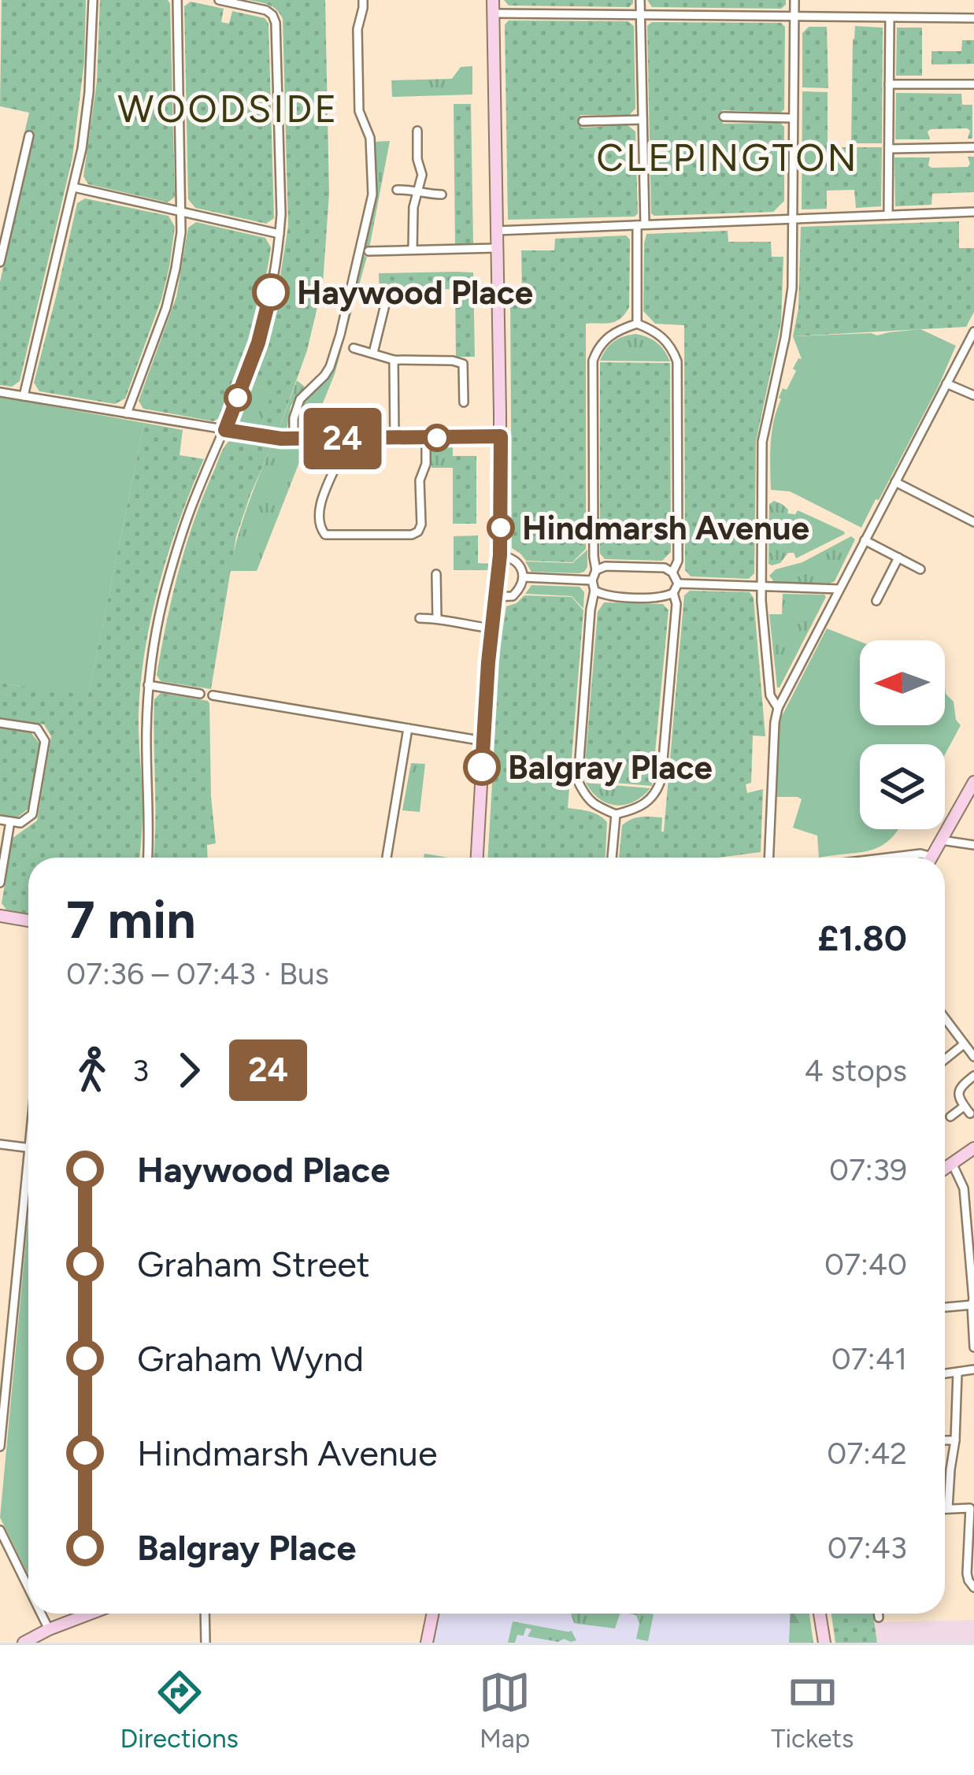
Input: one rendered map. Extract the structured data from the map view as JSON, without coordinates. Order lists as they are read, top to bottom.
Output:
{
  "districts": ["WOODSIDE", "CLEPINGTON"],
  "places": ["Haywood Place", "Hindmarsh Avenue", "Balgray Place"],
  "lines": ["bus line 24"],
  "north": "left",
  "page": {
    "on_map": "24",
    "heading": ["7 min", "07:36 – 07:43 · Bus", "£1.80"],
    "legs": ["3", "24", "4 stops"],
    "list": [
      {
        "name": "Haywood Place",
        "value": "07:39"
      },
      {
        "name": "Graham Street",
        "value": "07:40"
      },
      {
        "name": "Graham Wynd",
        "value": "07:41"
      },
      {
        "name": "Hindmarsh Avenue",
        "value": "07:42"
      },
      {
        "name": "Balgray Place",
        "value": "07:43"
      }
    ],
    "tabs": ["Directions", "Map", "Tickets"]
  }
}
